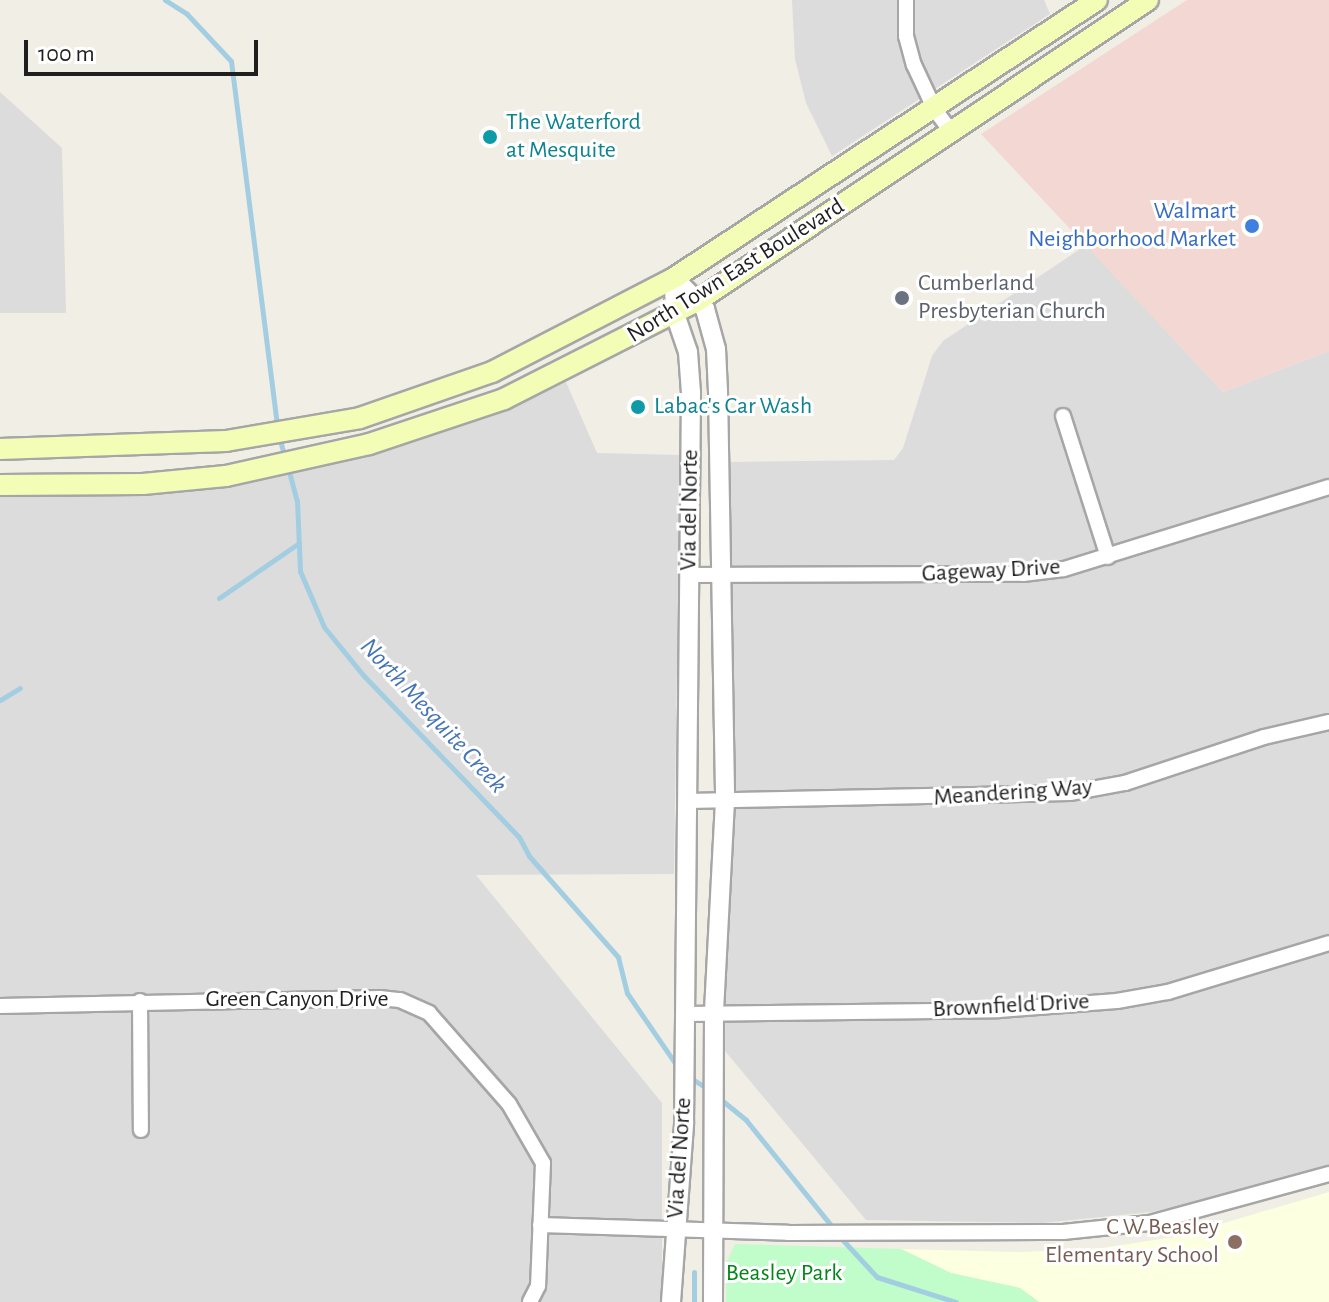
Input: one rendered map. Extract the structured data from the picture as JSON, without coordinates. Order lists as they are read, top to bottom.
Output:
{
  "streets": {
    "main road": ["North Town East Boulevard"],
    "street": [
      "Via del Norte",
      "Gageway Drive",
      "Meandering Way",
      "Green Canyon Drive",
      "Brownfield Drive"
    ]
  },
  "crossings": [
    ["North Town East Boulevard", "Via del Norte"],
    ["Via del Norte", "Gageway Drive"],
    ["Via del Norte", "Meandering Way"],
    ["Via del Norte", "Brownfield Drive"]
  ],
  "water": ["North Mesquite Creek"],
  "parks": ["Beasley Park"],
  "places": [
    "The Waterford at Mesquite",
    "Walmart Neighborhood Market",
    "Cumberland Presbyterian Church",
    "Labac's Car Wash",
    "C W Beasley Elementary School"
  ],
  "scale_bar": "100 m"
}
